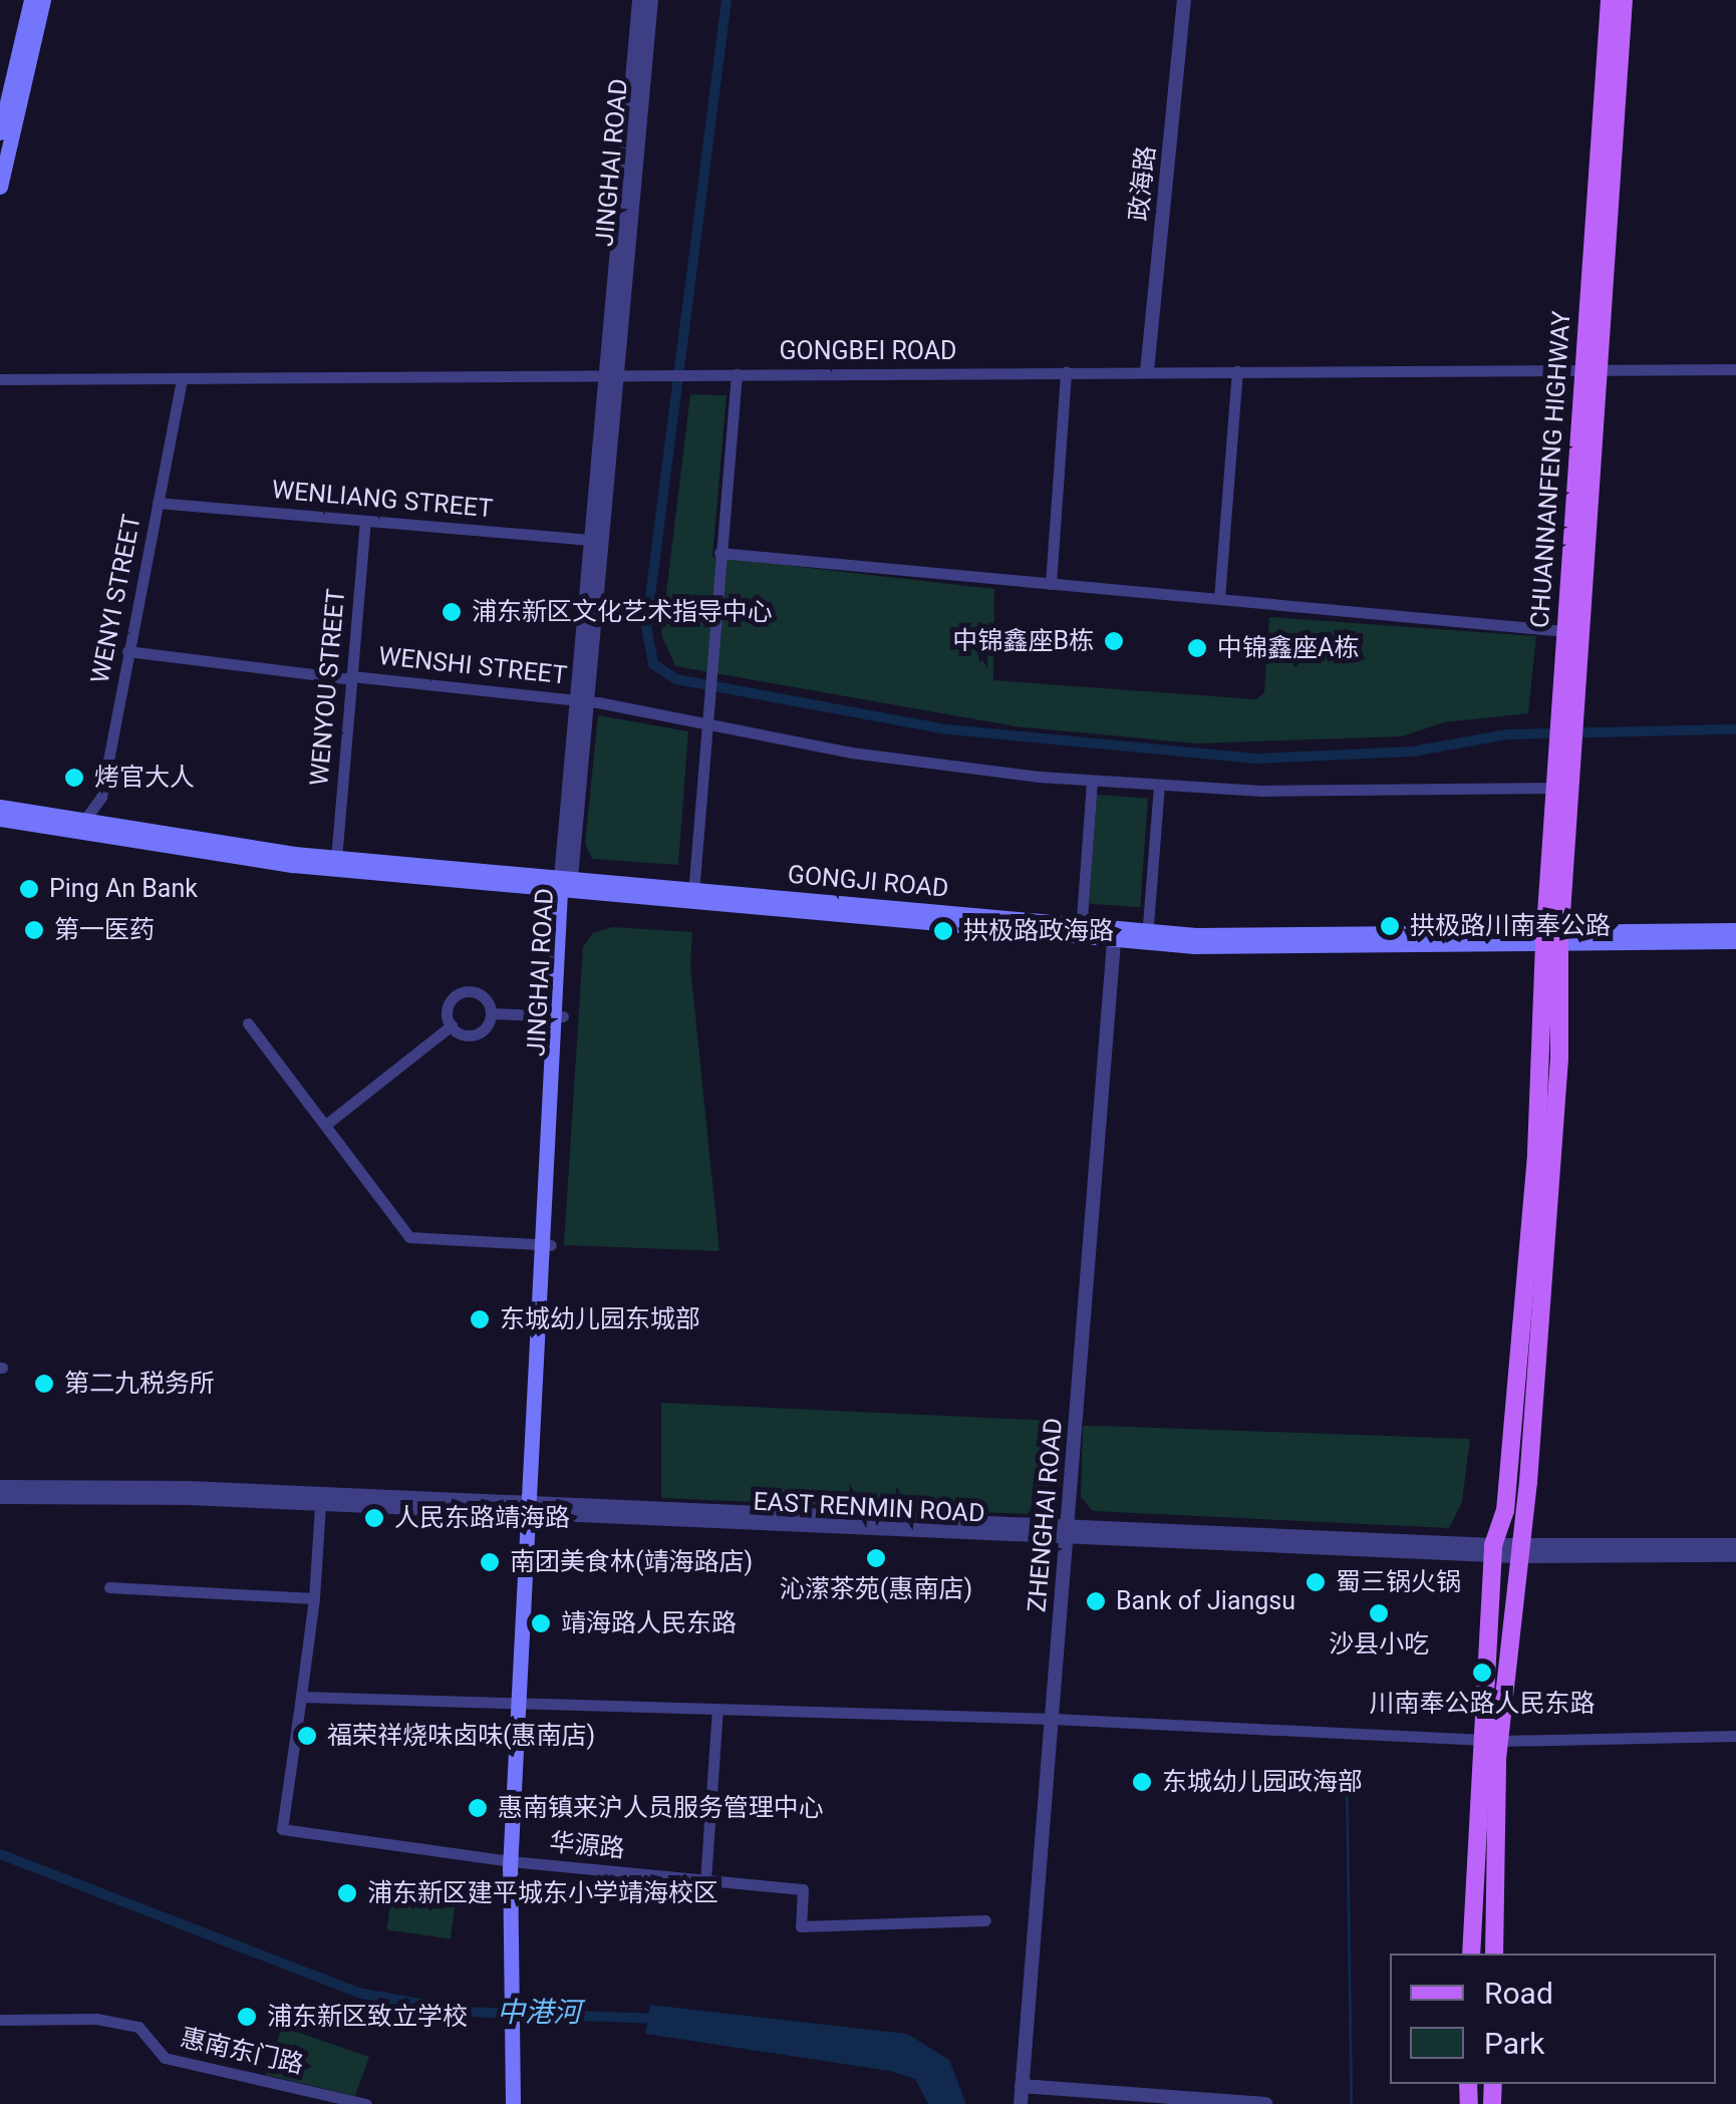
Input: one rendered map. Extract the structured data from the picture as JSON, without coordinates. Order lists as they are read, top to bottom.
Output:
{
  "streets": {
    "main road": ["JINGHAI ROAD", "CHUANNANFENG HIGHWAY", "GONGJI ROAD"],
    "street": [
      "政海路",
      "GONGBEI ROAD",
      "WENLIANG STREET",
      "WENYI STREET",
      "WENSHI STREET",
      "WENYOU STREET",
      "EAST RENMIN ROAD",
      "ZHENGHAI ROAD",
      "华源路",
      "惠南东门路"
    ]
  },
  "crossings": [
    ["JINGHAI ROAD", "GONGBEI ROAD"],
    ["JINGHAI ROAD", "WENLIANG STREET"],
    ["JINGHAI ROAD", "WENSHI STREET"],
    ["JINGHAI ROAD", "GONGJI ROAD"],
    ["JINGHAI ROAD", "EAST RENMIN ROAD"],
    ["JINGHAI ROAD", "华源路"],
    ["政海路", "GONGBEI ROAD"],
    ["GONGBEI ROAD", "CHUANNANFENG HIGHWAY"],
    ["GONGBEI ROAD", "WENYI STREET"],
    ["CHUANNANFENG HIGHWAY", "WENSHI STREET"],
    ["CHUANNANFENG HIGHWAY", "GONGJI ROAD"],
    ["WENLIANG STREET", "WENYI STREET"],
    ["WENLIANG STREET", "WENYOU STREET"],
    ["WENYI STREET", "WENSHI STREET"],
    ["WENYI STREET", "GONGJI ROAD"],
    ["WENSHI STREET", "WENYOU STREET"],
    ["WENYOU STREET", "GONGJI ROAD"],
    ["GONGJI ROAD", "ZHENGHAI ROAD"],
    ["EAST RENMIN ROAD", "ZHENGHAI ROAD"]
  ],
  "water": ["中港河"],
  "places": [
    "浦东新区文化艺术指导中心",
    "中锦鑫座B栋",
    "中锦鑫座A栋",
    "烤官大人",
    "Ping An Bank",
    "拱极路川南奉公路",
    "第一医药",
    "拱极路政海路",
    "东城幼儿园东城部",
    "第二九税务所",
    "人民东路靖海路",
    "沁潆茶苑(惠南店)",
    "南团美食林(靖海路店)",
    "蜀三锅火锅",
    "Bank of Jiangsu",
    "沙县小吃",
    "靖海路人民东路",
    "川南奉公路人民东路",
    "福荣祥烧味卤味(惠南店)",
    "东城幼儿园政海部",
    "惠南镇来沪人员服务管理中心",
    "浦东新区建平城东小学靖海校区",
    "浦东新区致立学校"
  ],
  "legend": ["Road", "Park"]
}
